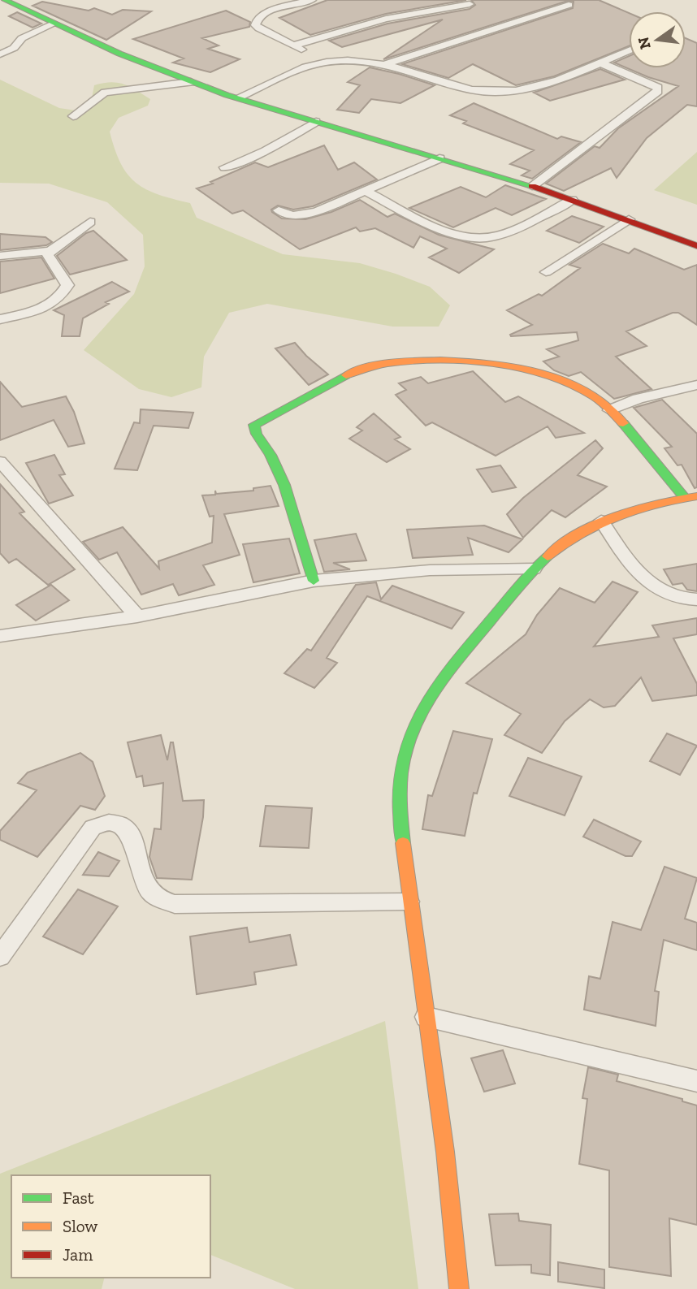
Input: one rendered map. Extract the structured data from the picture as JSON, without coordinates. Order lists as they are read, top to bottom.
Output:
{
  "legend": ["Fast", "Slow", "Jam"],
  "north": "left"
}
